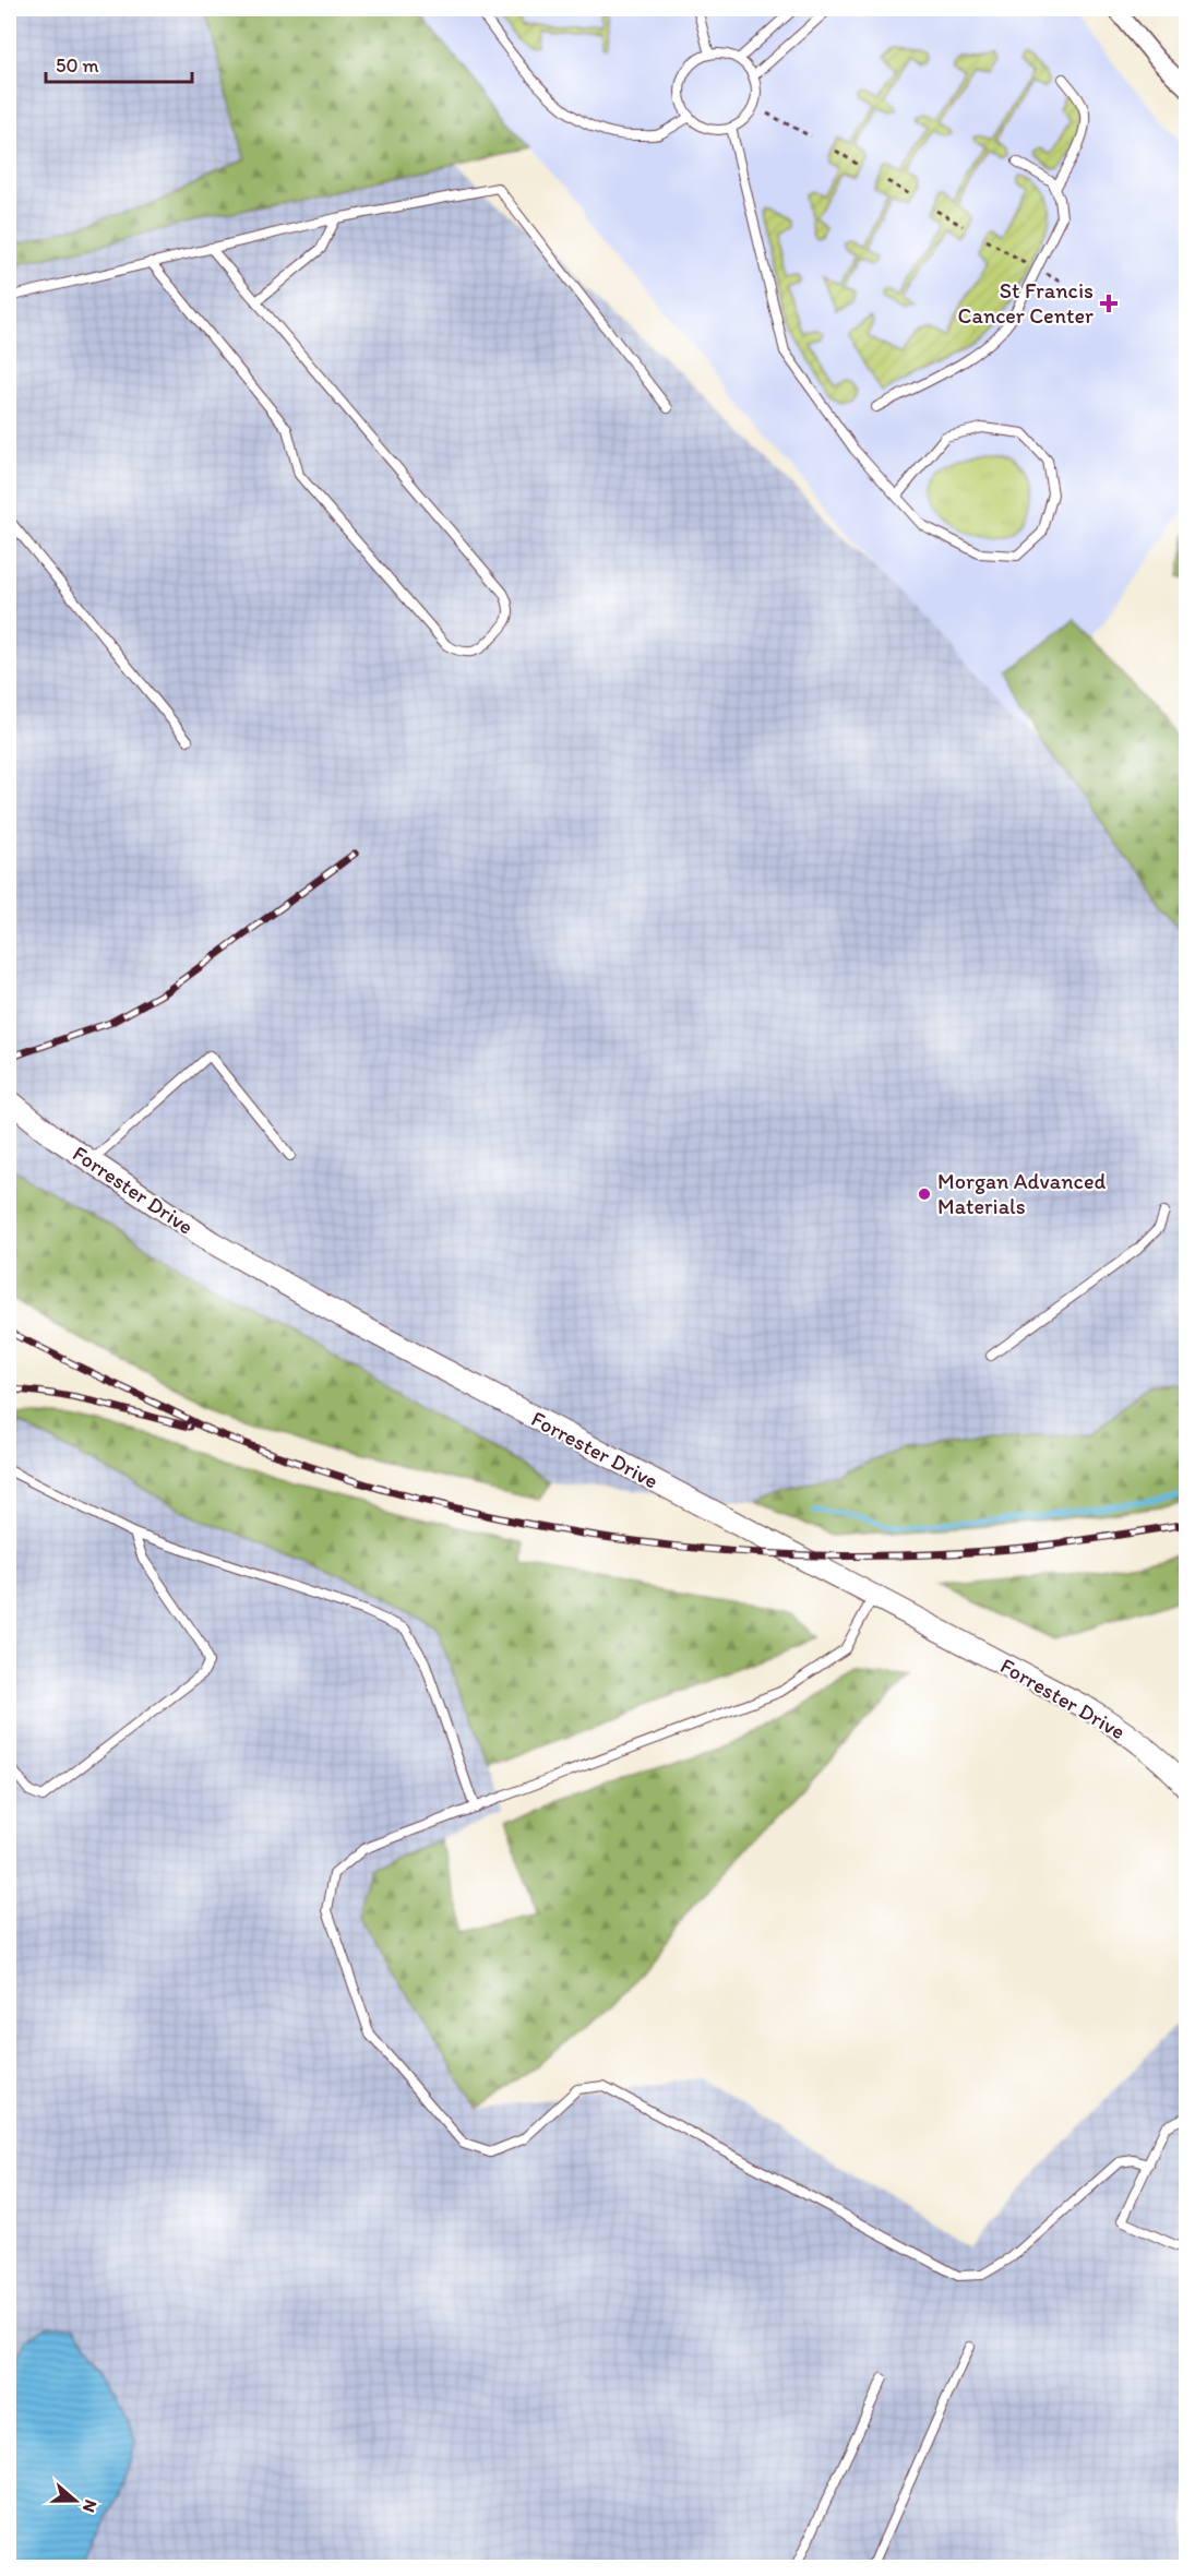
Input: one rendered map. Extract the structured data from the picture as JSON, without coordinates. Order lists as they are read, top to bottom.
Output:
{
  "streets": {
    "street": ["Forrester Drive"]
  },
  "places": {
    "health": ["St Francis Cancer Center"],
    "other": ["Morgan Advanced Materials"]
  },
  "scale_bar": "50 m",
  "north": "right"
}
